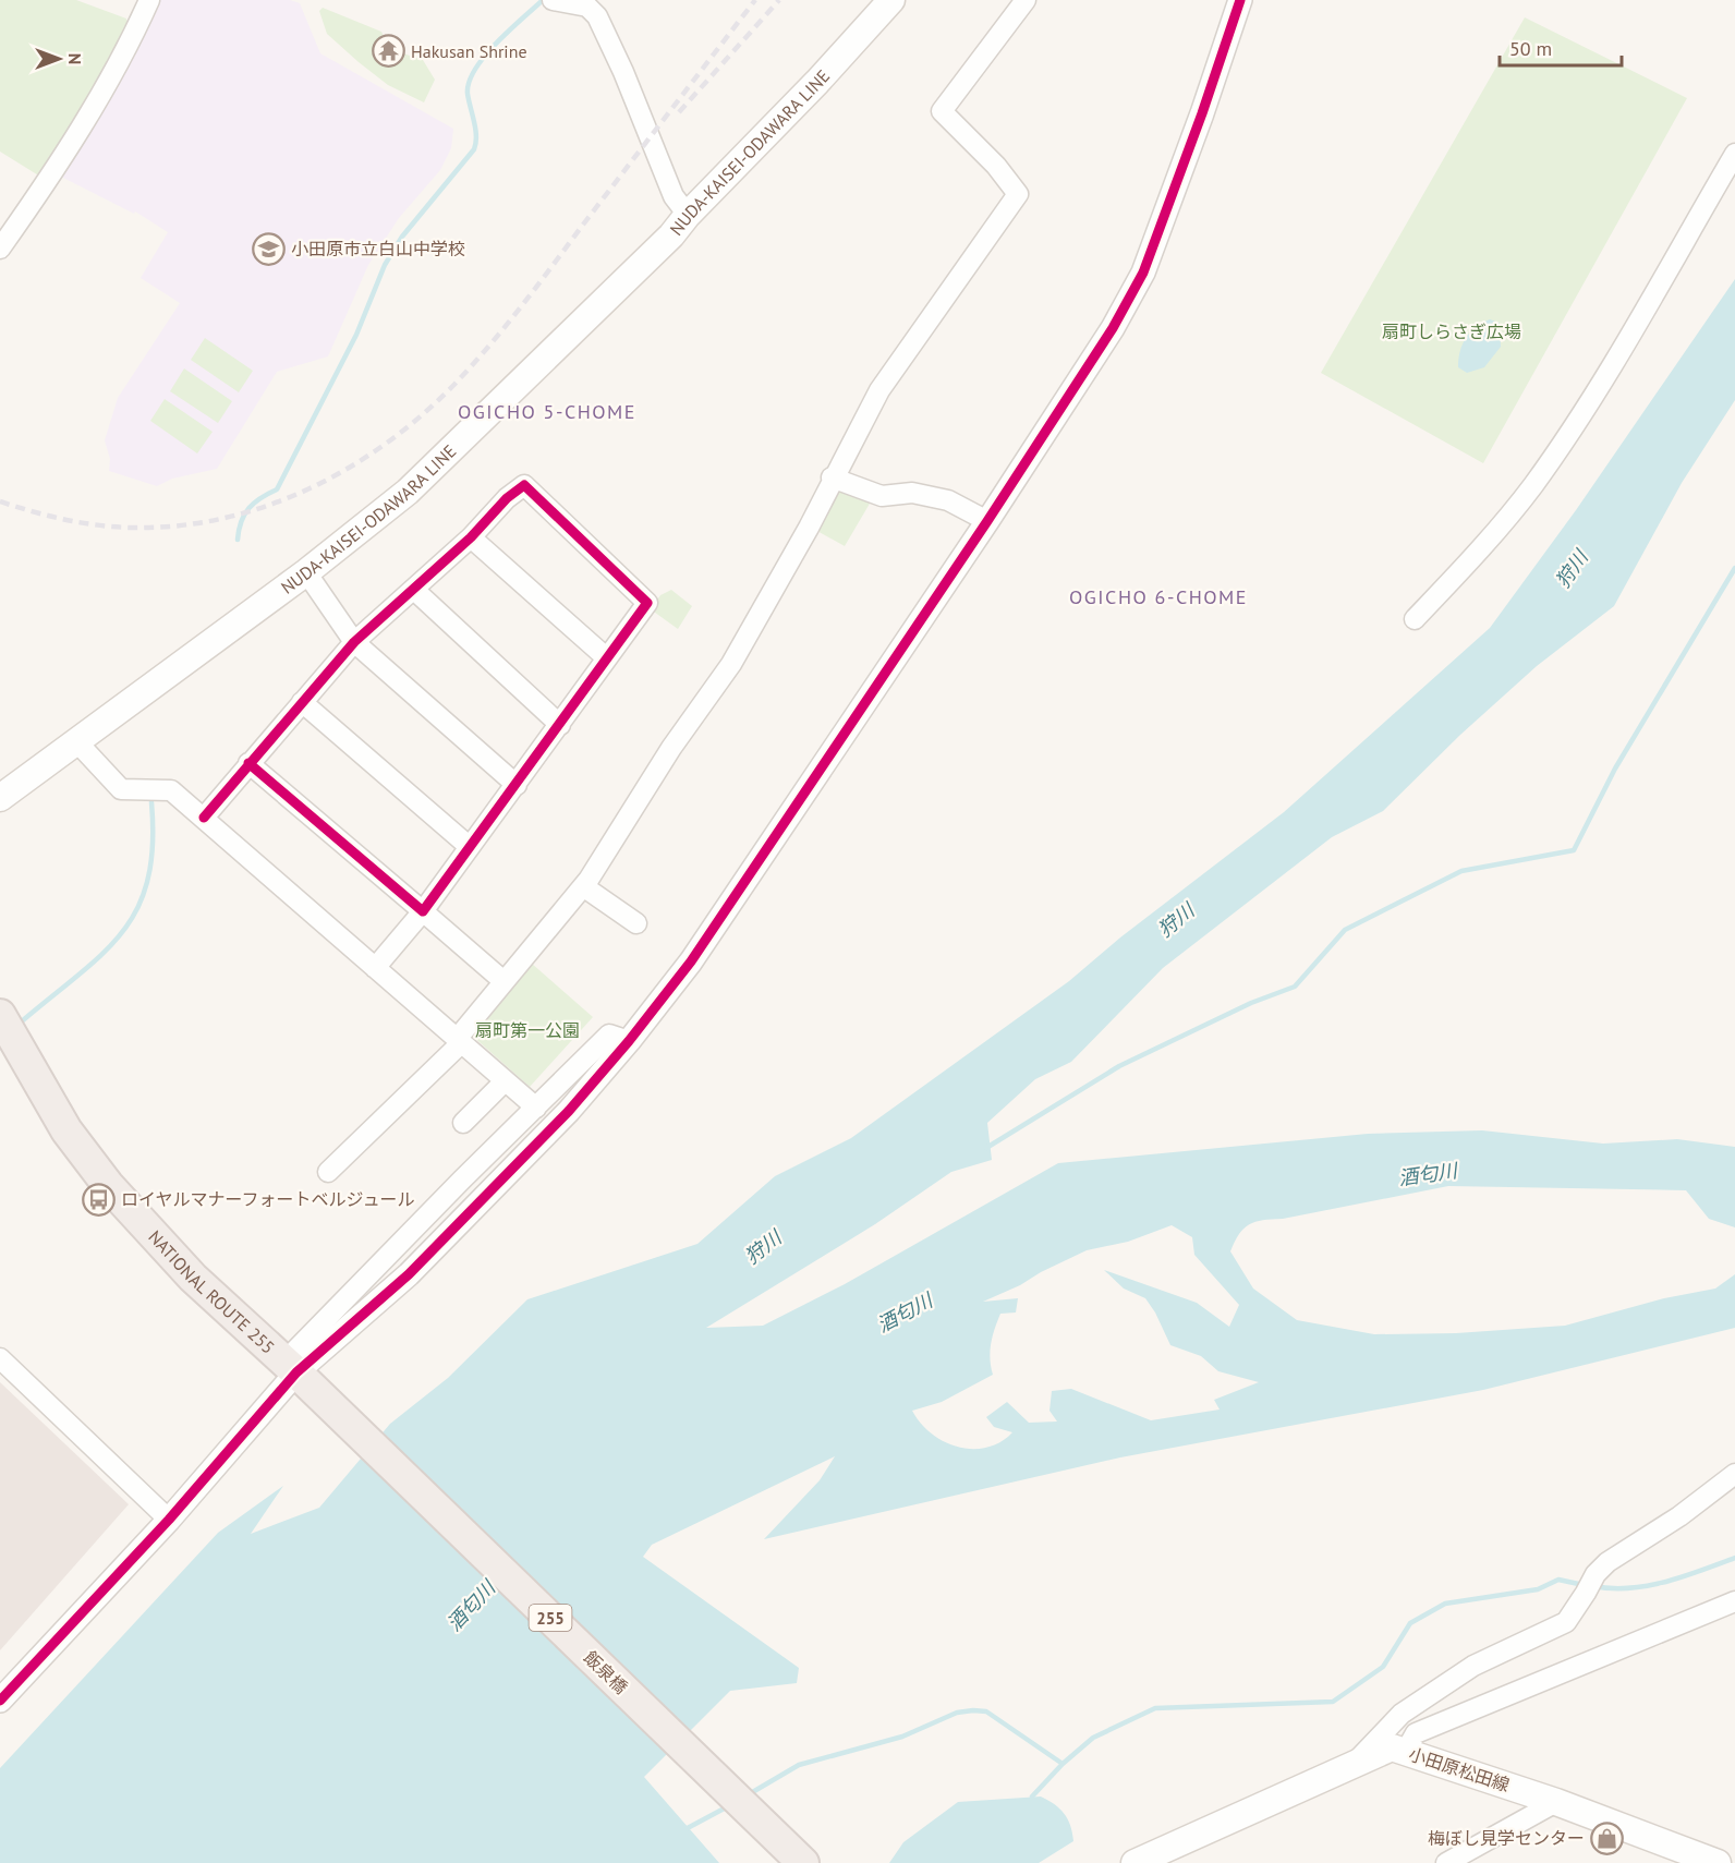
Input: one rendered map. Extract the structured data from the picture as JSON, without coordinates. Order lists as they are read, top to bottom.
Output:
{
  "streets": {
    "highway": ["NATIONAL ROUTE 255", "255", "飯泉橋"],
    "main road": ["NUDA-KAISEI-ODAWARA LINE", "小田原松田線"]
  },
  "crossings": [
    ["NATIONAL ROUTE 255", "飯泉橋"]
  ],
  "districts": ["OGICHO 5-CHOME", "OGICHO 6-CHOME"],
  "water": ["狩川", "酒匂川"],
  "parks": ["扇町しらさぎ広場", "扇町第一公園"],
  "places": {
    "temple": ["Hakusan Shrine"],
    "school or university": ["小田原市立白山中学校"],
    "bus stop": ["ロイヤルマナーフォートベルジュール"],
    "shop": ["梅ぼし見学センター"]
  },
  "scale_bar": "50 m",
  "north": "right"
}
